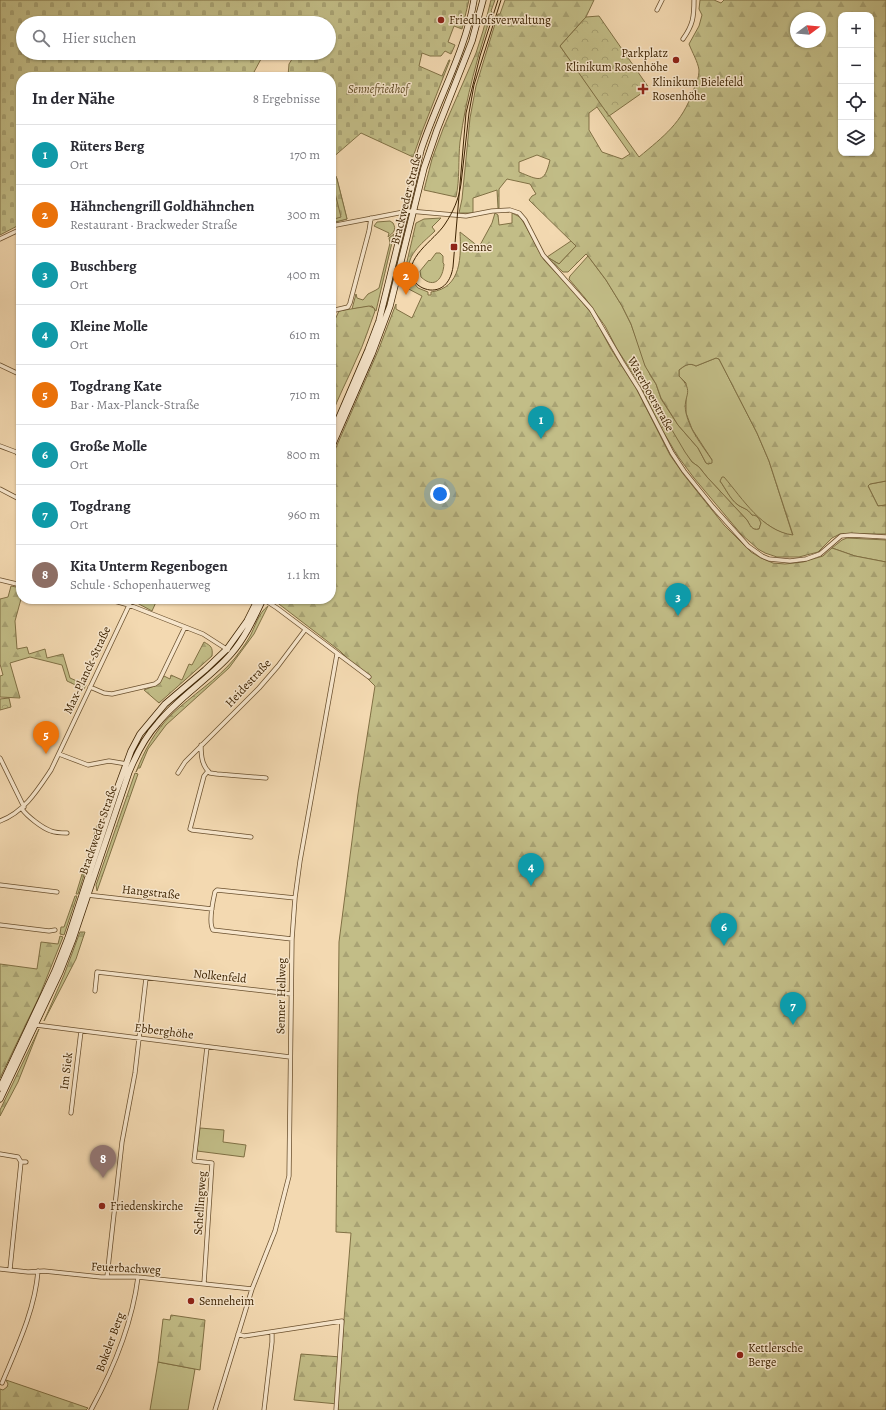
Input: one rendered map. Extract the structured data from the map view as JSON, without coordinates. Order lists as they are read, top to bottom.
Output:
{
  "streets": {
    "main road": ["Brackweder Straße"],
    "street": [
      "Waterboerstraße",
      "Max-Planck-Straße",
      "Heidestraße",
      "Hangstraße",
      "Nolkenfeld",
      "Senner Hellweg",
      "Ebberghöhe",
      "Im Siek",
      "Schellingweg",
      "Feuerbachweg",
      "Bokeler Berg"
    ]
  },
  "crossings": [
    ["Brackweder Straße", "Waterboerstraße"],
    ["Brackweder Straße", "Hangstraße"],
    ["Brackweder Straße", "Ebberghöhe"],
    ["Nolkenfeld", "Senner Hellweg"],
    ["Senner Hellweg", "Ebberghöhe"],
    ["Senner Hellweg", "Feuerbachweg"],
    ["Ebberghöhe", "Im Siek"],
    ["Ebberghöhe", "Schellingweg"],
    ["Schellingweg", "Feuerbachweg"],
    ["Feuerbachweg", "Bokeler Berg"]
  ],
  "parks": ["Sennefriedhof"],
  "places": {
    "other": [
      "Friedhofsverwaltung",
      "Parkplatz Klinikum Rosenhöhe",
      "Friedenskirche",
      "Senneheim",
      "Kettlersche Berge"
    ],
    "health": ["Klinikum Bielefeld Rosenhöhe"],
    "transit": ["Senne"]
  },
  "north": "right",
  "page": {
    "map_buttons": ["+", "−"],
    "search": "Hier suchen",
    "heading": ["In der Nähe", "8 Ergebnisse"],
    "list": [
      {
        "mark": "1",
        "name": "Rüters Berg",
        "note": "Ort",
        "value": "170 m"
      },
      {
        "mark": "2",
        "name": "Hähnchengrill Goldhähnchen",
        "note": "Restaurant · Brackweder Straße",
        "value": "300 m"
      },
      {
        "mark": "3",
        "name": "Buschberg",
        "note": "Ort",
        "value": "400 m"
      },
      {
        "mark": "4",
        "name": "Kleine Molle",
        "note": "Ort",
        "value": "610 m"
      },
      {
        "mark": "5",
        "name": "Togdrang Kate",
        "note": "Bar · Max-Planck-Straße",
        "value": "710 m"
      },
      {
        "mark": "6",
        "name": "Große Molle",
        "note": "Ort",
        "value": "800 m"
      },
      {
        "mark": "7",
        "name": "Togdrang",
        "note": "Ort",
        "value": "960 m"
      },
      {
        "mark": "8",
        "name": "Kita Unterm Regenbogen",
        "note": "Schule · Schopenhauerweg",
        "value": "1.1 km"
      }
    ],
    "pins": [
      "2",
      "1",
      "3",
      "5",
      "4",
      "6",
      "7",
      "8"
    ]
  }
}
